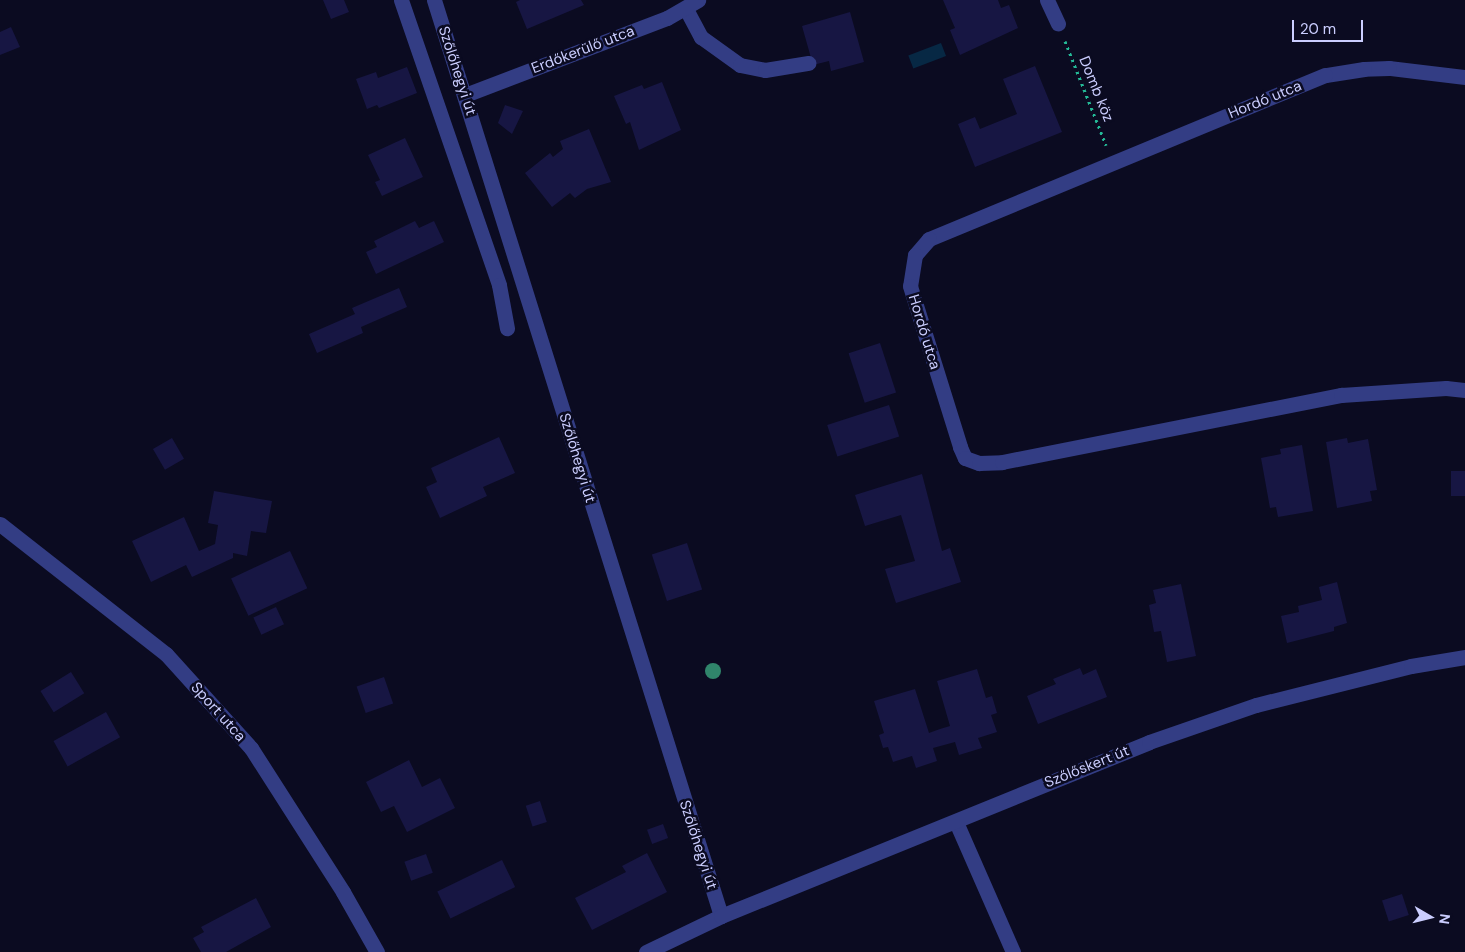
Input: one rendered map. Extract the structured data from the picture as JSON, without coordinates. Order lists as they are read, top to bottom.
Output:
{
  "streets": {
    "street": [
      "Erdőkerülő utca",
      "Szőlőhegyi út",
      "Hordó utca",
      "Sport utca",
      "Szőlőskert út"
    ],
    "path": ["Domb köz"]
  },
  "crossings": [
    ["Erdőkerülő utca", "Szőlőhegyi út"],
    ["Szőlőhegyi út", "Szőlőskert út"],
    ["Domb köz", "Hordó utca"]
  ],
  "scale_bar": "20 m",
  "north": "right"
}
